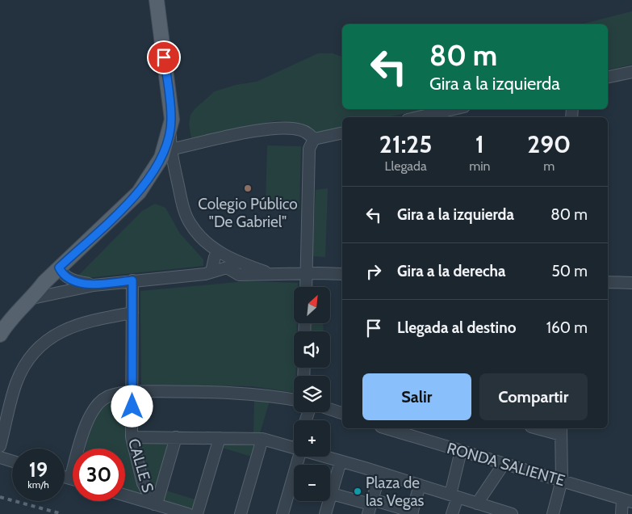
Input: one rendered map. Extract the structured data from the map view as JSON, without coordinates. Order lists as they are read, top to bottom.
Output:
{
  "streets": {
    "street": ["RONDA SALIENTE", "CALLE S"]
  },
  "places": ["Colegio Público \"De Gabriel\"", "Plaza de las Vegas"],
  "north": "top right",
  "page": {
    "turn": ["80 m", "Gira a la izquierda"],
    "eta": [
      "21:25",
      "Llegada",
      "1",
      "min",
      "290",
      "m"
    ],
    "list": [
      {
        "name": "Gira a la izquierda",
        "value": "80 m"
      },
      {
        "name": "Gira a la derecha",
        "value": "50 m"
      },
      {
        "name": "Llegada al destino",
        "value": "160 m"
      }
    ],
    "map_buttons": ["+", "−"],
    "buttons": ["Salir", "Compartir"],
    "speed": "19 km/h",
    "limit": "30"
  }
}
